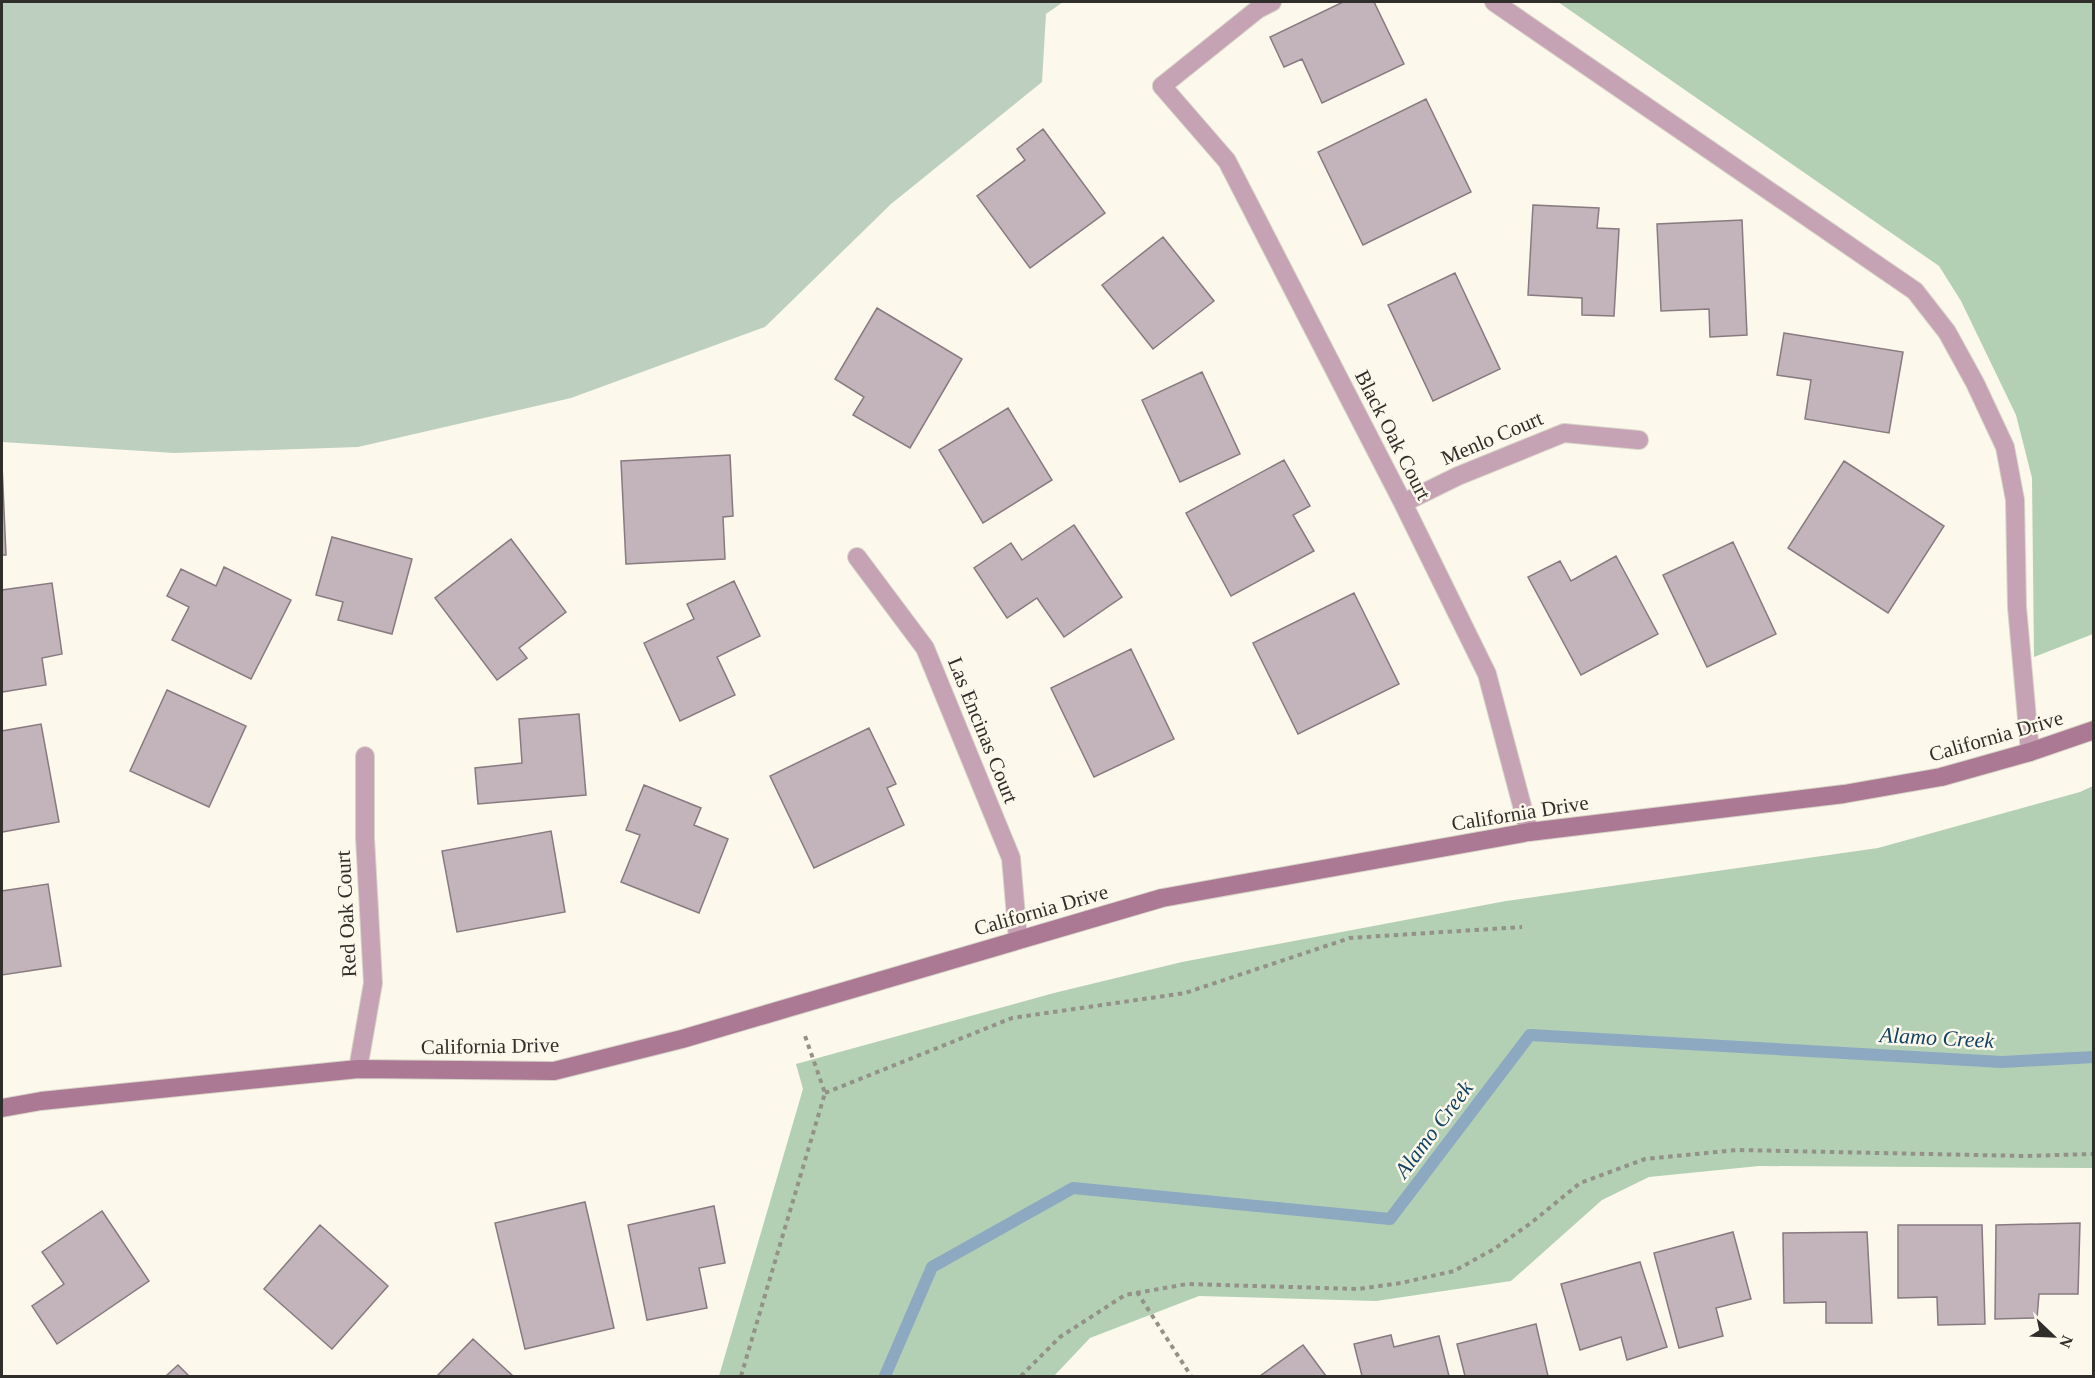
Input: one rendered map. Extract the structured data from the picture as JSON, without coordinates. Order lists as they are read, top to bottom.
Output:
{
  "streets": {
    "street": [
      "Black Oak Court",
      "Menlo Court",
      "Las Encinas Court",
      "California Drive",
      "Red Oak Court"
    ]
  },
  "crossings": [
    ["Black Oak Court", "Menlo Court"],
    ["Black Oak Court", "California Drive"],
    ["Las Encinas Court", "California Drive"],
    ["California Drive", "Red Oak Court"]
  ],
  "water": ["Alamo Creek"],
  "north": "bottom right"
}
